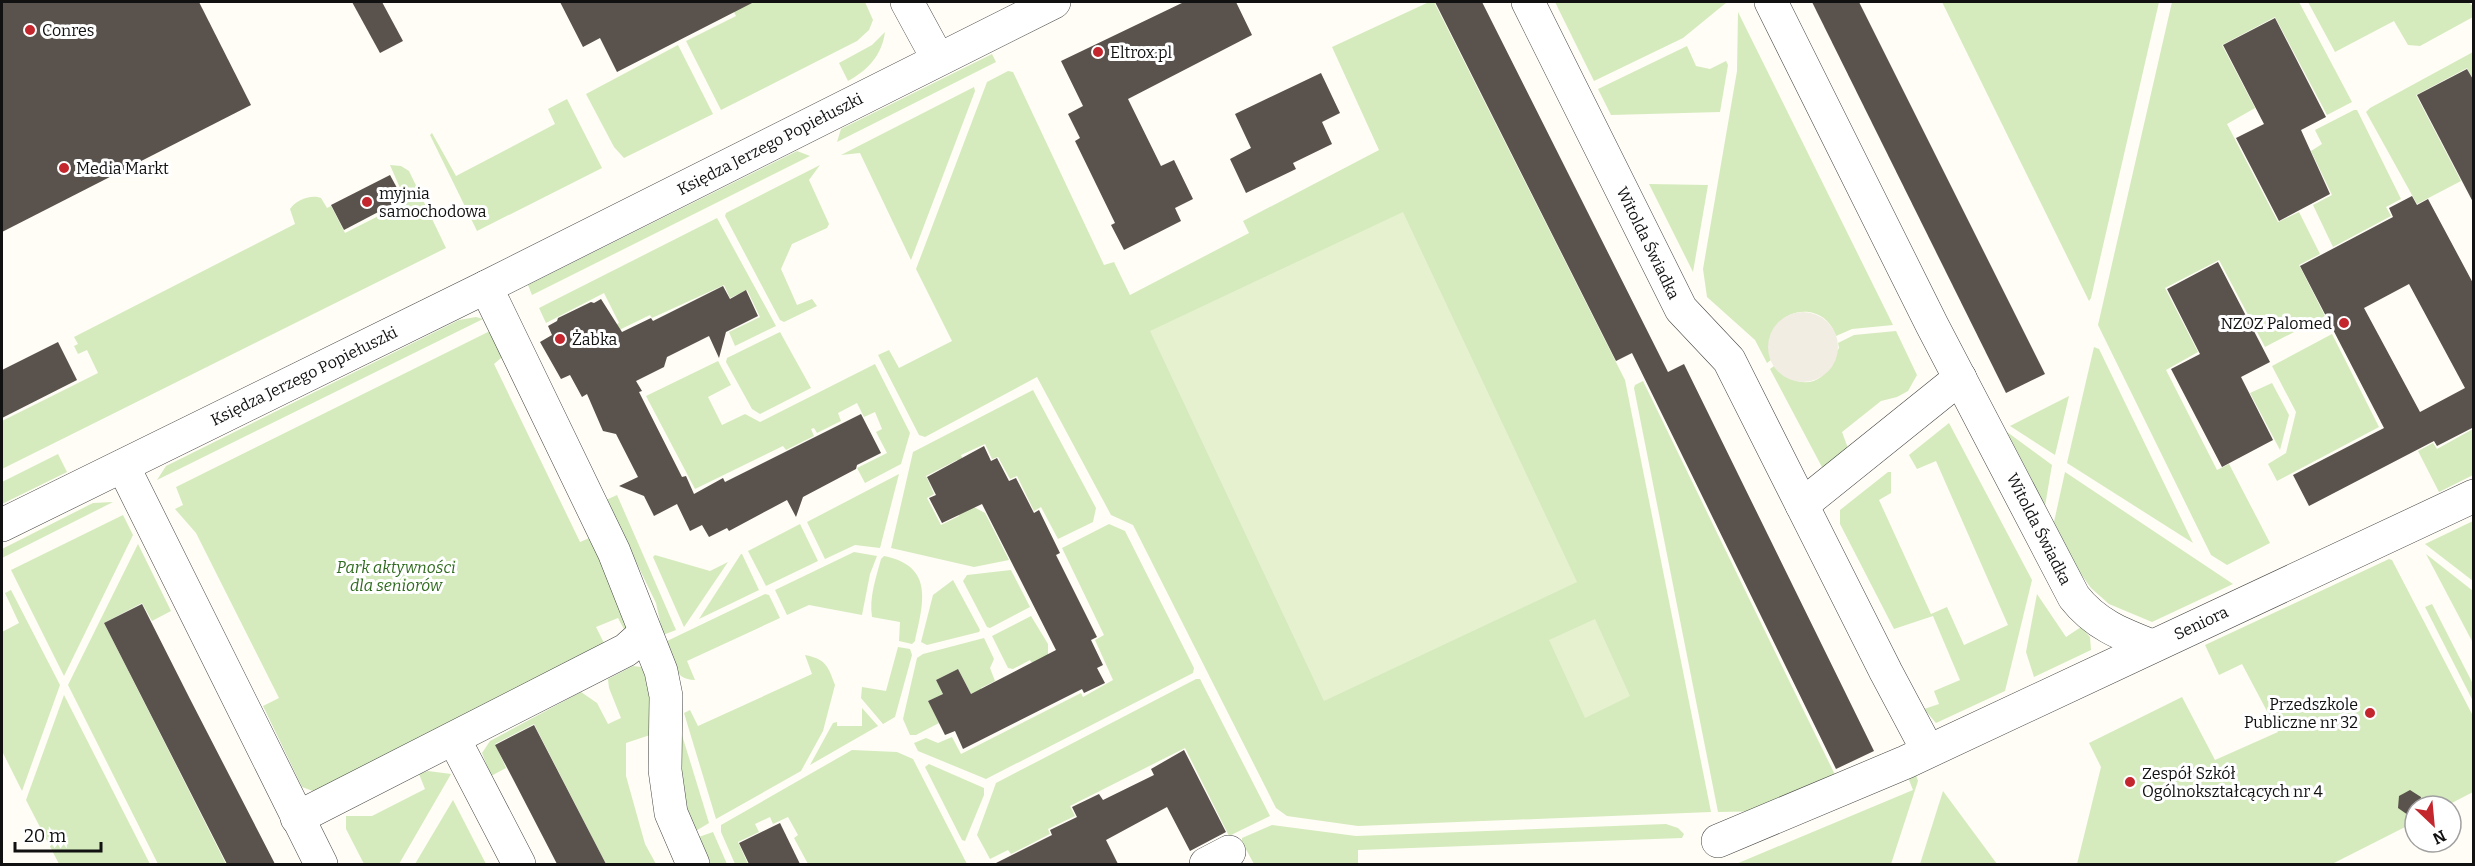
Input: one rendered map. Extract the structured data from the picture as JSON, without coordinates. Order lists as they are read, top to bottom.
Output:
{
  "streets": {
    "street": ["Księdza Jerzego Popiełuszki", "Witolda Świadka", "Seniora"]
  },
  "crossings": [
    ["Witolda Świadka", "Seniora"]
  ],
  "parks": ["Park aktywności dla seniorów"],
  "places": [
    "Conres",
    "Eltrox.pl",
    "Media Markt",
    "myjnia samochodowa",
    "NZOZ Palomed",
    "Żabka",
    "Przedszkole Publiczne nr 32",
    "Zespół Szkół Ogólnokształcących nr 4"
  ],
  "scale_bar": "20 m",
  "north": "bottom right"
}
